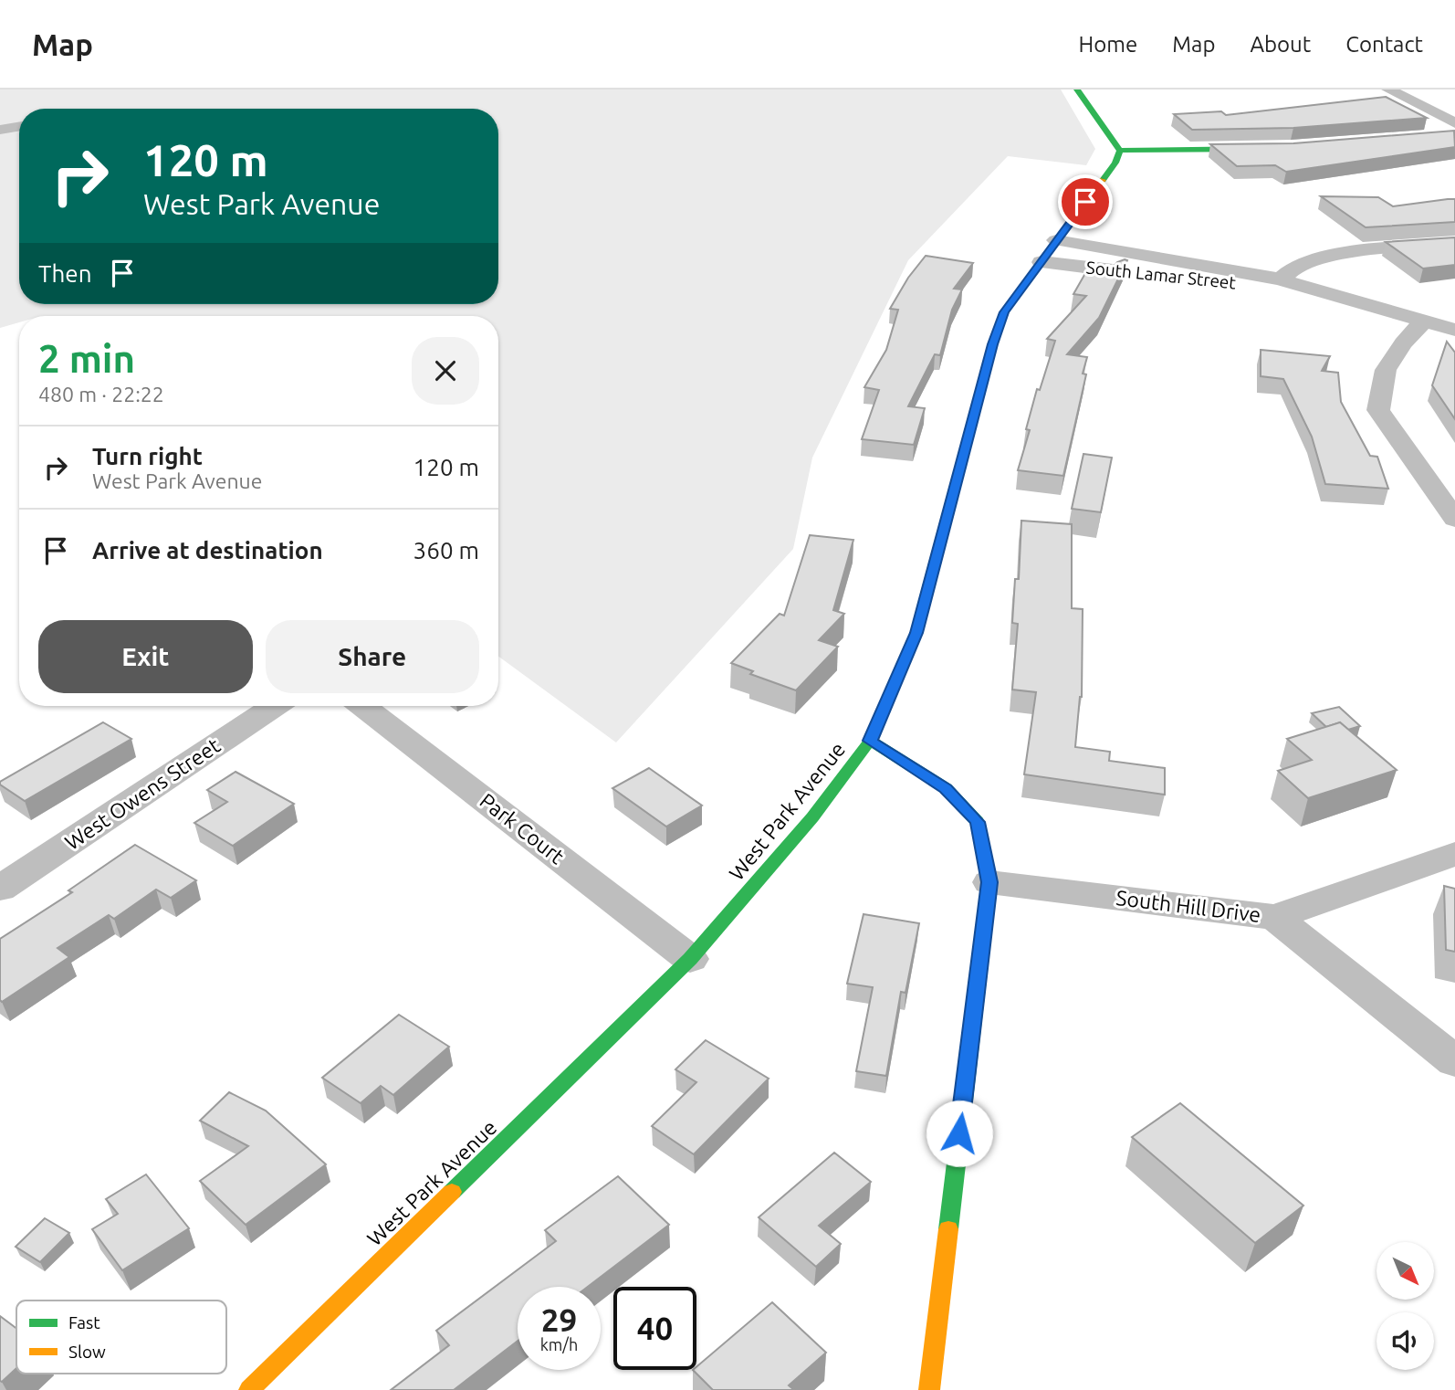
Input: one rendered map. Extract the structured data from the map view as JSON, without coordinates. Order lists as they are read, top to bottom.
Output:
{
  "streets": {
    "street": [
      "South Lamar Street",
      "West Owens Street",
      "West Park Avenue",
      "Park Court",
      "South Hill Drive"
    ]
  },
  "crossings": [
    ["South Lamar Street", "West Park Avenue"],
    ["West Park Avenue", "Park Court"]
  ],
  "legend": ["Fast", "Slow"],
  "north": "bottom right",
  "page": {
    "header": "Map",
    "nav": [
      "Home",
      "Map",
      "About",
      "Contact"
    ],
    "turn": ["120 m", "West Park Avenue"],
    "then": "Then",
    "heading": ["2 min", "480 m · 22:22"],
    "list": [
      {
        "name": "Turn right",
        "note": "West Park Avenue",
        "value": "120 m"
      },
      {
        "name": "Arrive at destination",
        "value": "360 m"
      }
    ],
    "buttons": ["Exit", "Share"],
    "speed": "29 km/h",
    "limit": "40"
  }
}
